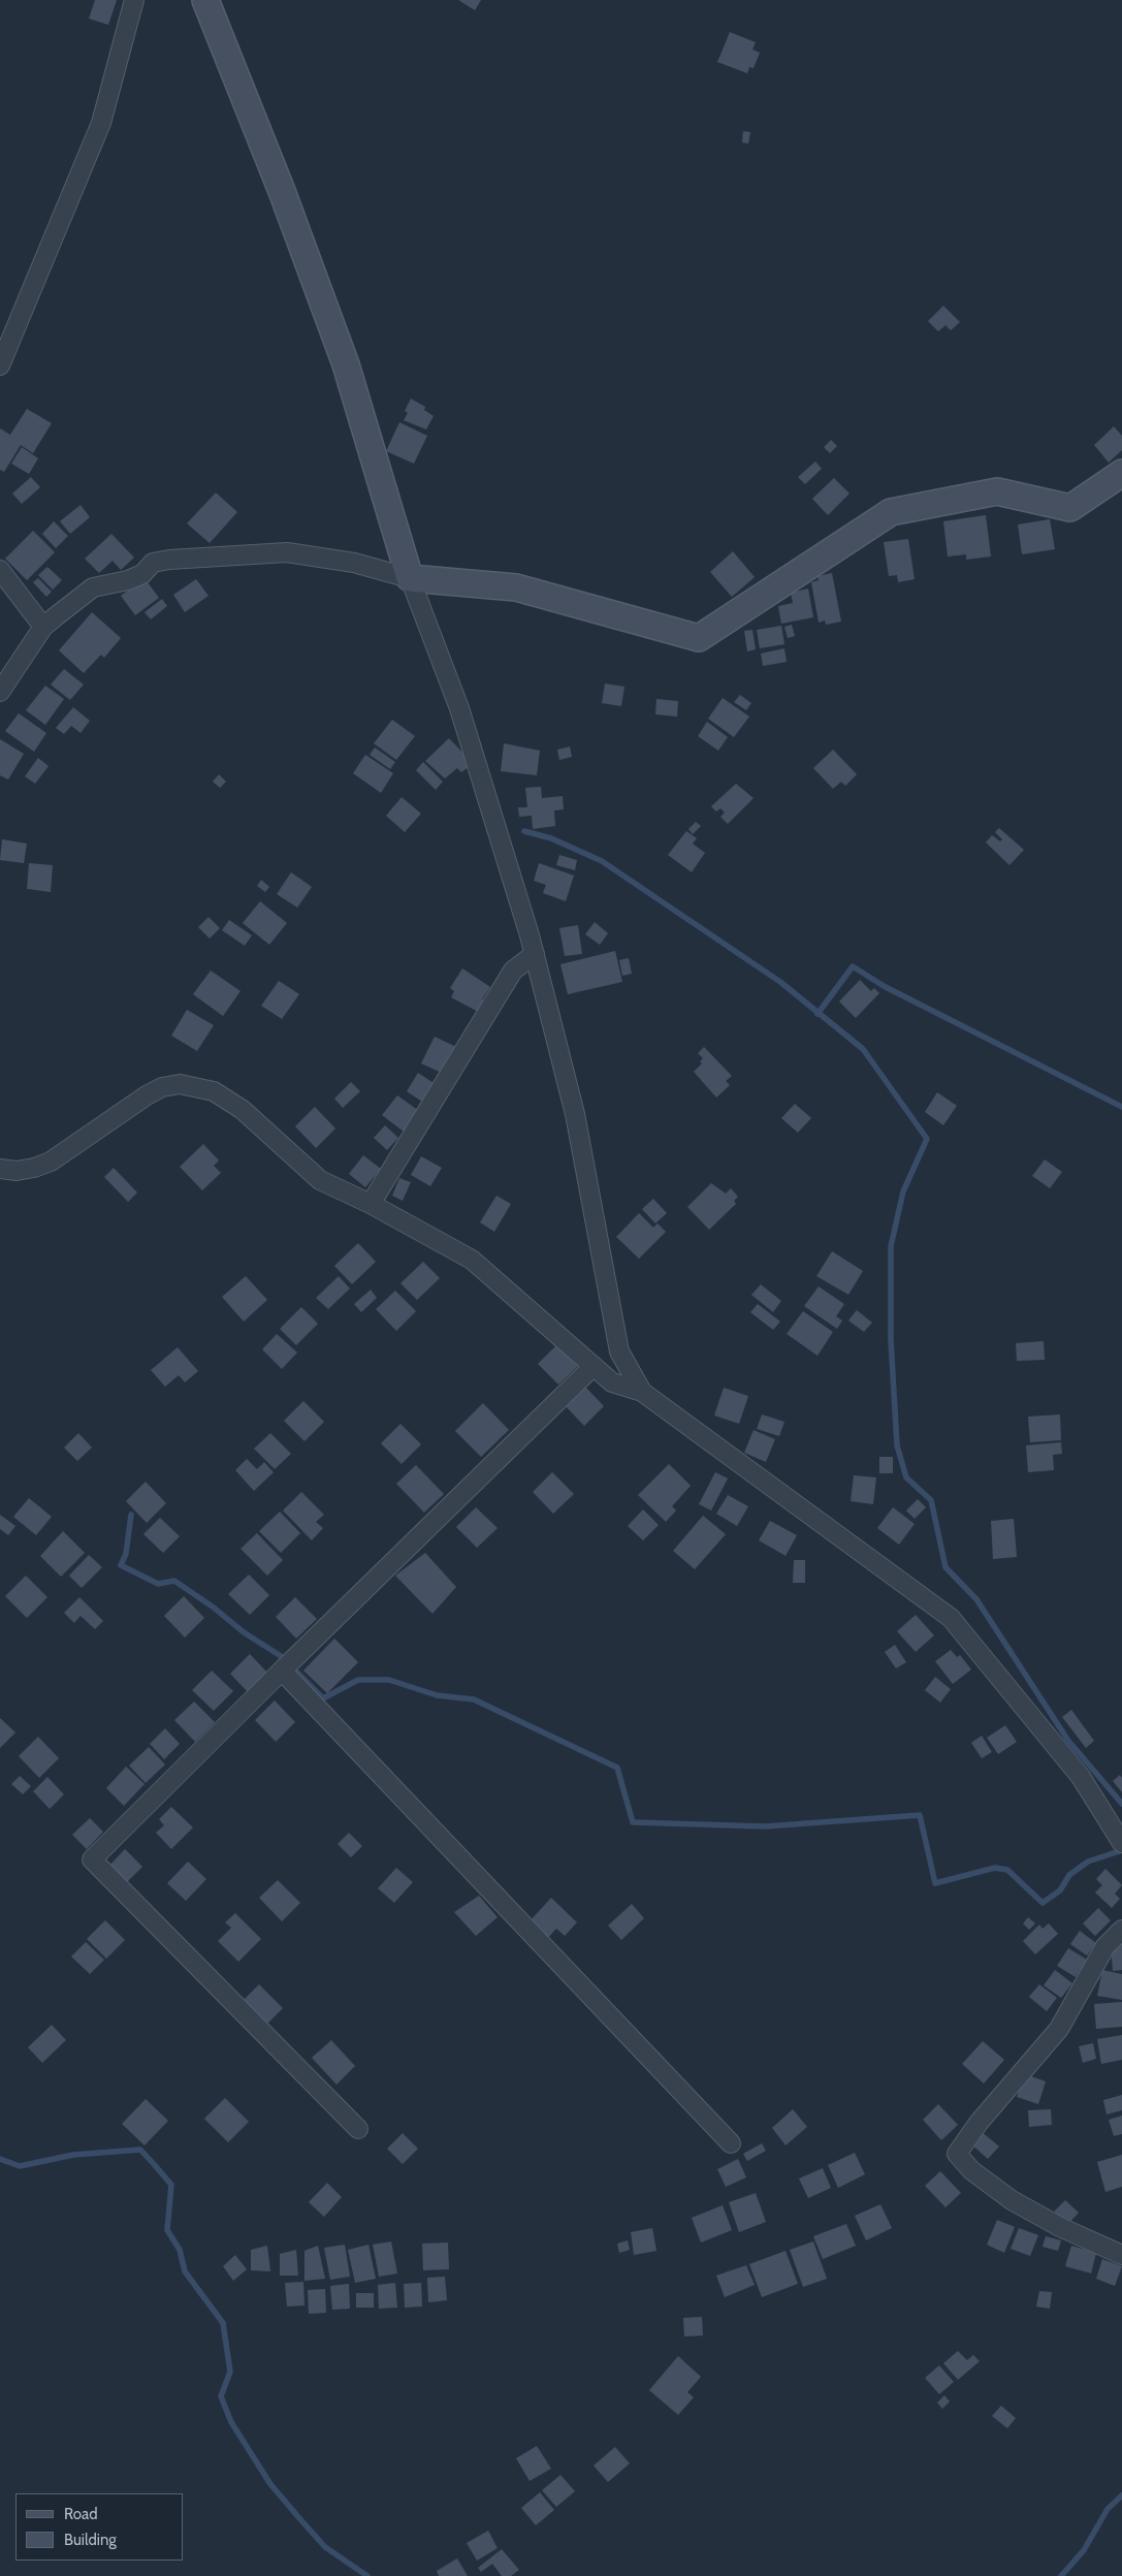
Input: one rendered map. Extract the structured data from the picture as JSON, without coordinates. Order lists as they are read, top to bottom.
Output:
{
  "legend": ["Road", "Building"]
}
